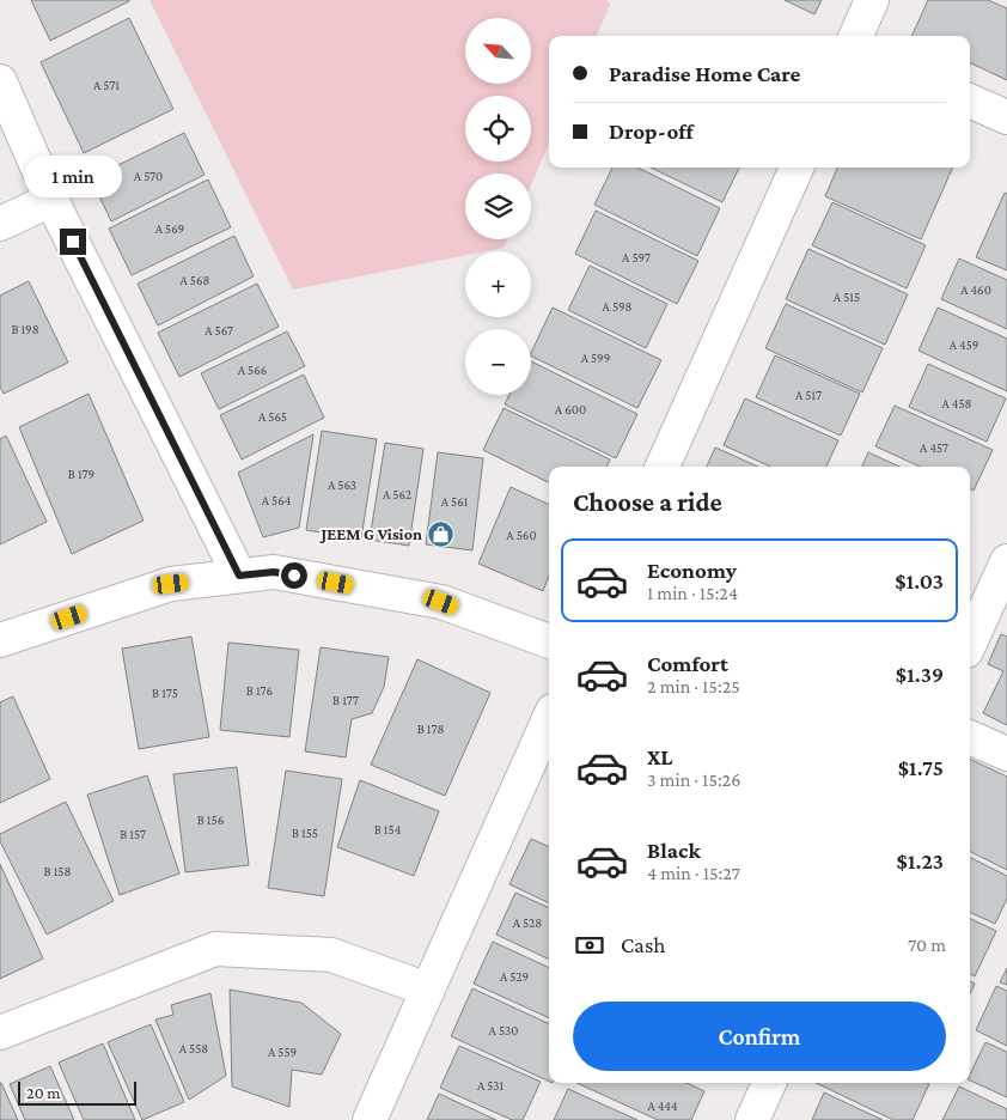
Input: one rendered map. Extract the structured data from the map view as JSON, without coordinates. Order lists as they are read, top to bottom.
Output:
{
  "places": {
    "shop": ["JEEM G Vision"]
  },
  "house_numbers": [
    "A 571",
    "A 570",
    "A 569",
    "A 597",
    "A 568",
    "A 460",
    "A 515",
    "A 598",
    "B 198",
    "A 567",
    "A 459",
    "A 599",
    "A 566",
    "A 517",
    "A 458",
    "A 600",
    "A 565",
    "A 457",
    "B 179",
    "A 563",
    "A 562",
    "A 564",
    "A 561",
    "A 560",
    "B 176",
    "B 175",
    "B 177",
    "B 178",
    "B 156",
    "B 154",
    "B 155",
    "B 157",
    "B 158",
    "A 528",
    "A 529",
    "A 530",
    "A 558",
    "A 559",
    "A 531",
    "A 444"
  ],
  "scale_bar": "20 m",
  "north": "top left",
  "page": {
    "map_buttons": ["+", "−"],
    "banner": ["Paradise Home Care", "Drop-off"],
    "bubble": "1 min",
    "heading": "Choose a ride",
    "list": [
      {
        "name": "Economy",
        "note": "1 min · 15:24",
        "value": "$1.03"
      },
      {
        "name": "Comfort",
        "note": "2 min · 15:25",
        "value": "$1.39"
      },
      {
        "name": "XL",
        "note": "3 min · 15:26",
        "value": "$1.75"
      },
      {
        "name": "Black",
        "note": "4 min · 15:27",
        "value": "$1.23"
      }
    ],
    "pay": ["Cash", "70 m"],
    "buttons": "Confirm",
    "scale": "20 m"
  }
}
